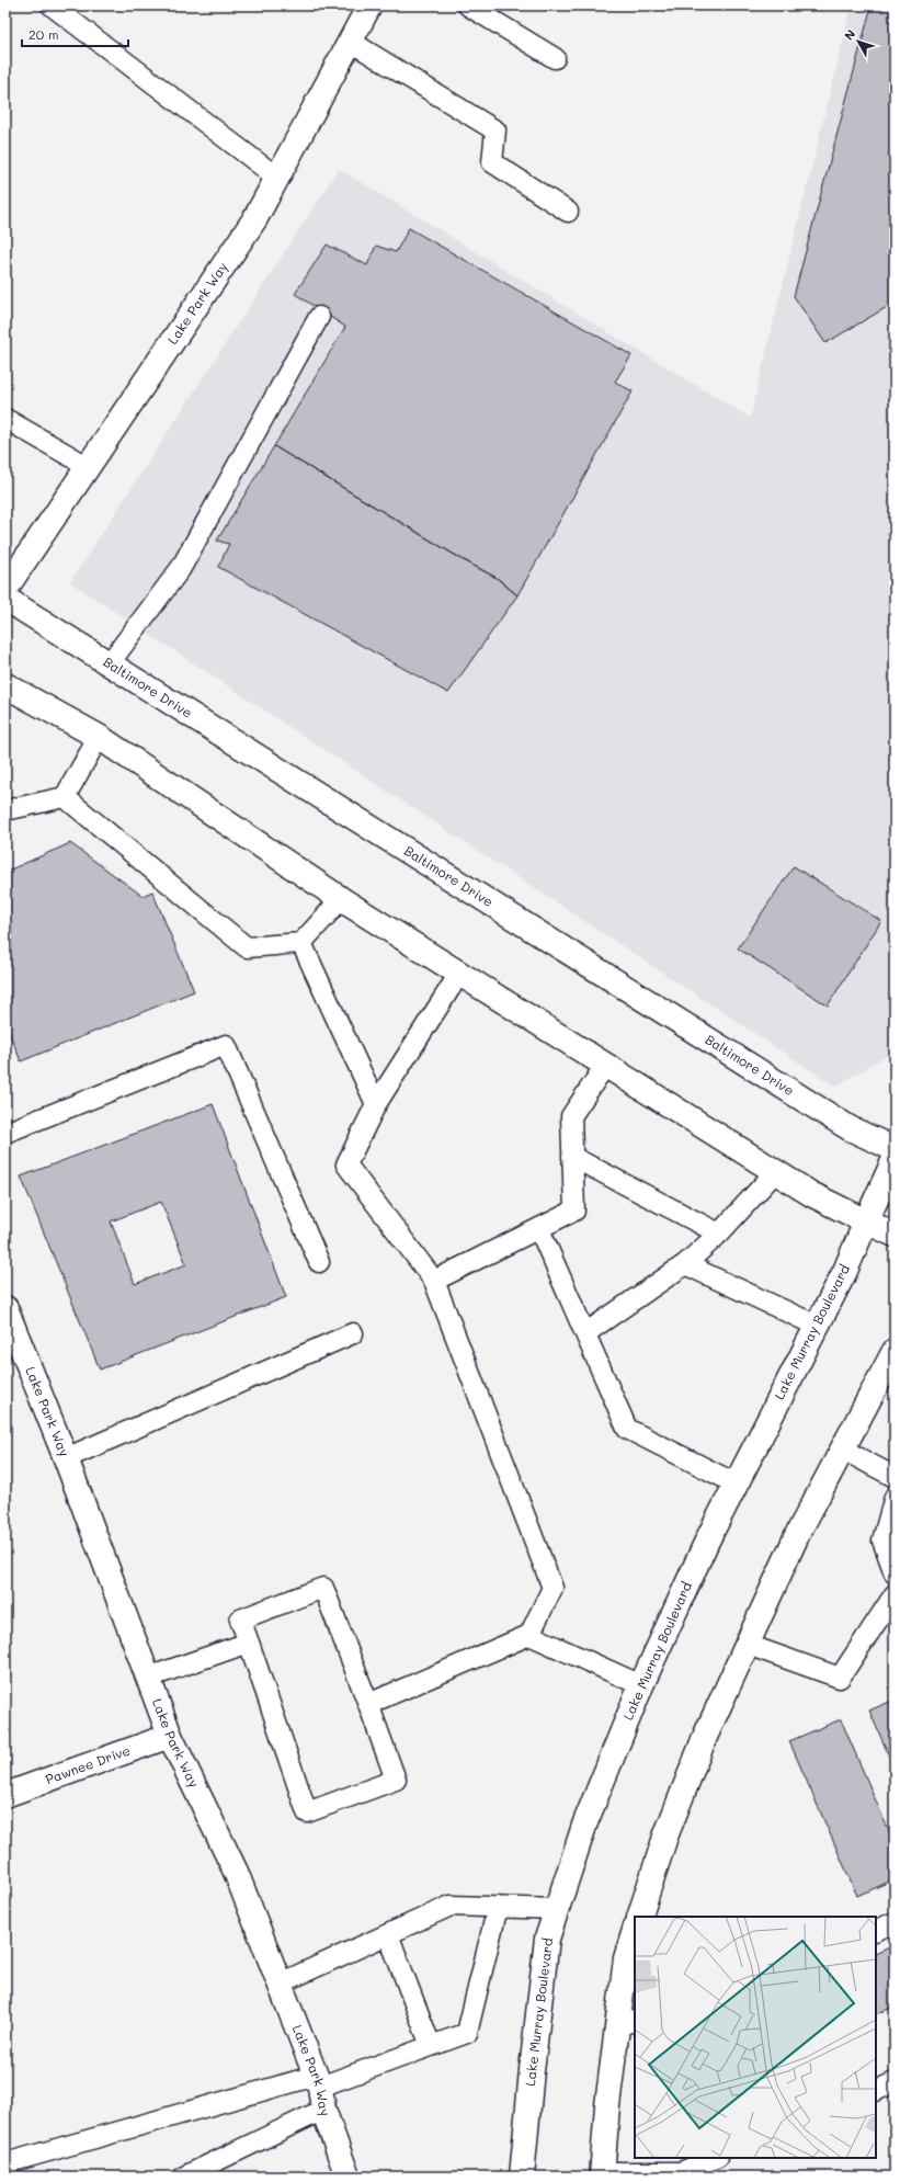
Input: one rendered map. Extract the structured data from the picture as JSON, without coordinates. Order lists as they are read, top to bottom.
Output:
{
  "streets": {
    "main road": [
      "Lake Park Way",
      "Baltimore Drive",
      "Lake Murray Boulevard",
      "Pawnee Drive"
    ]
  },
  "crossings": [
    ["Lake Park Way", "Pawnee Drive"]
  ],
  "scale_bar": "20 m",
  "north": "top left"
}
